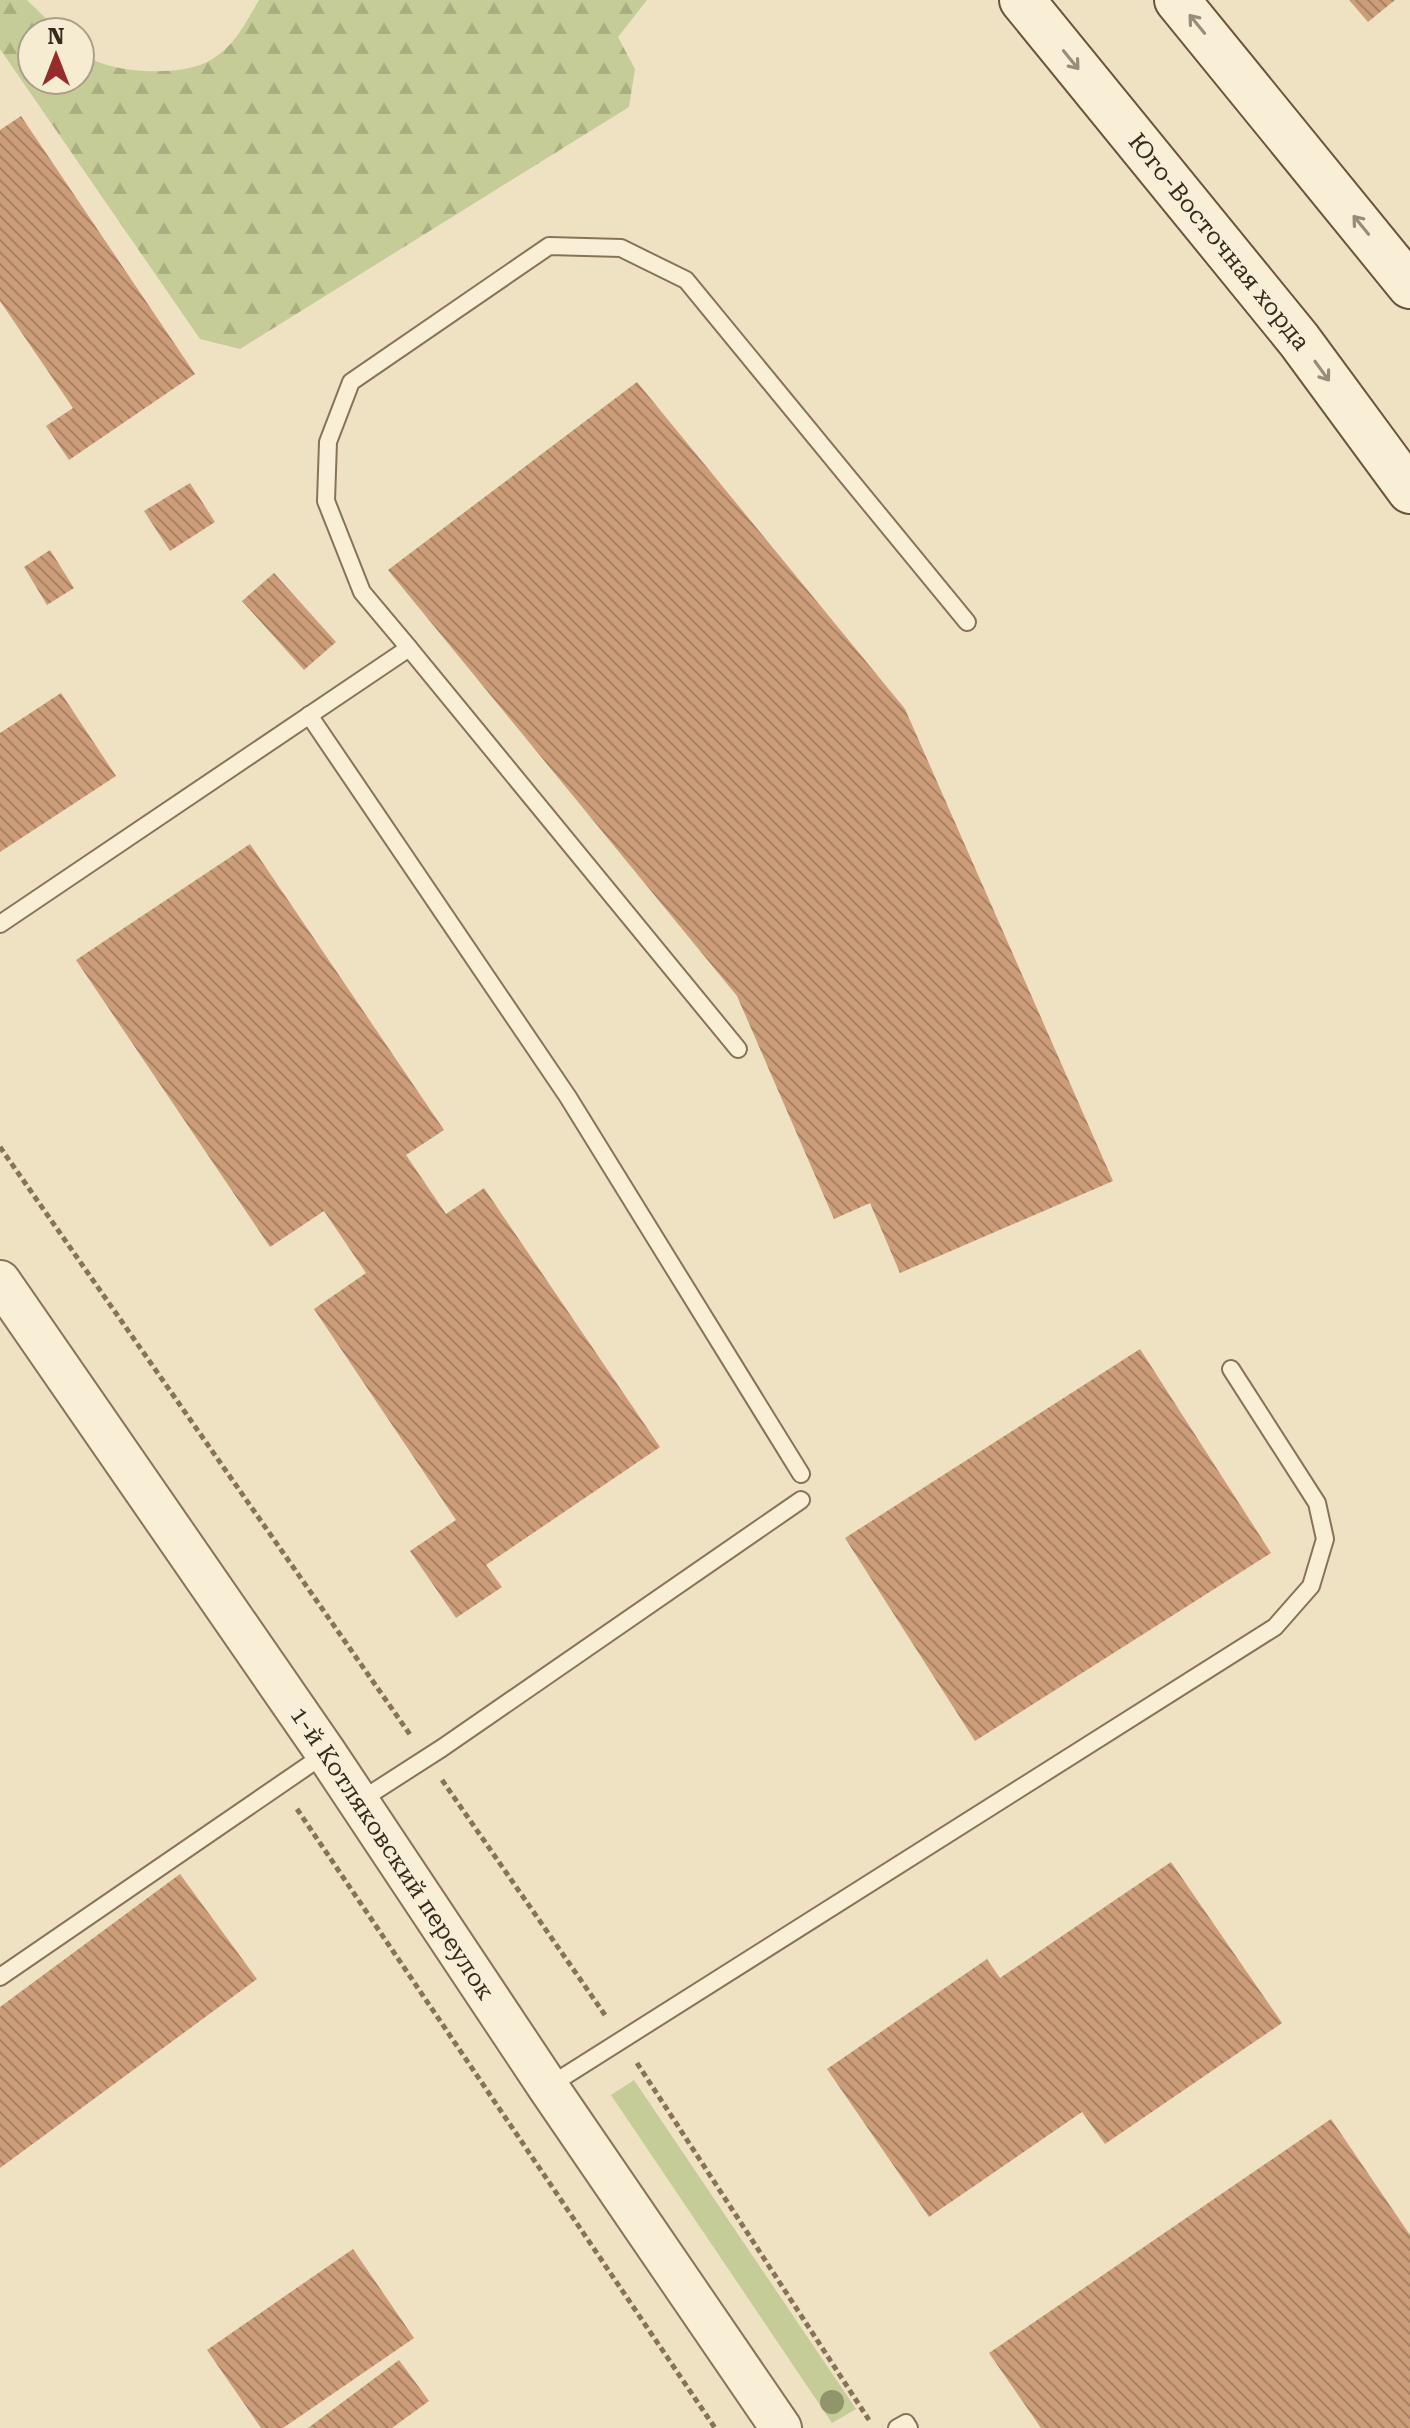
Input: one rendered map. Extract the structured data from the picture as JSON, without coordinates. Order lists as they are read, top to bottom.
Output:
{
  "streets": {
    "main road": ["Юго-Восточная хорда"],
    "street": ["1-й Котляковский переулок"]
  },
  "north": "top"
}
